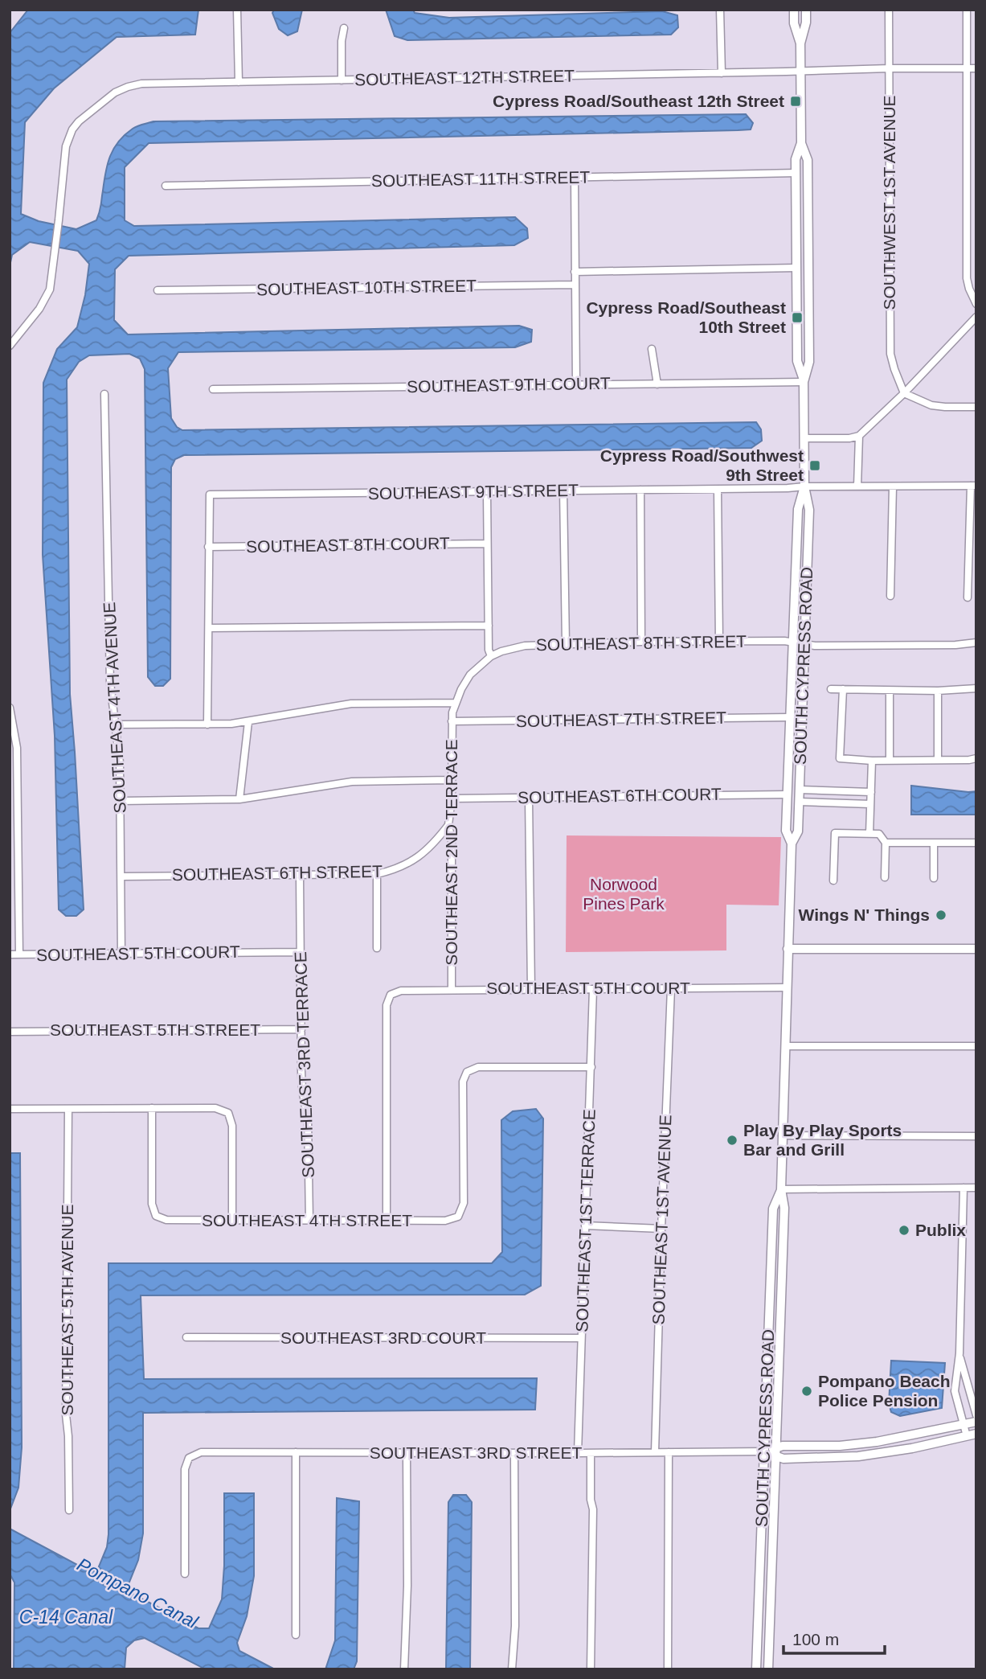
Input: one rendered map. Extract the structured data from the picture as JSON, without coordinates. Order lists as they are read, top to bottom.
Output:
{
  "streets": {
    "street": [
      "SOUTHEAST 12TH STREET",
      "SOUTHEAST 11TH STREET",
      "SOUTHWEST 1ST AVENUE",
      "SOUTHEAST 10TH STREET",
      "SOUTHEAST 9TH COURT",
      "SOUTHEAST 9TH STREET",
      "SOUTHEAST 8TH COURT",
      "SOUTHEAST 8TH STREET",
      "SOUTH CYPRESS ROAD",
      "SOUTHEAST 4TH AVENUE",
      "SOUTHEAST 7TH STREET",
      "SOUTHEAST 6TH COURT",
      "SOUTHEAST 2ND TERRACE",
      "SOUTHEAST 6TH STREET",
      "SOUTHEAST 5TH COURT",
      "SOUTHEAST 5TH STREET",
      "SOUTHEAST 3RD TERRACE",
      "SOUTHEAST 1ST AVENUE",
      "SOUTHEAST 4TH STREET",
      "SOUTHEAST 1ST TERRACE",
      "SOUTHEAST 5TH AVENUE",
      "SOUTHEAST 3RD COURT",
      "SOUTHEAST 3RD STREET"
    ]
  },
  "crossings": [
    ["SOUTHEAST 12TH STREET", "SOUTHWEST 1ST AVENUE"],
    ["SOUTHEAST 12TH STREET", "SOUTH CYPRESS ROAD"],
    ["SOUTHEAST 11TH STREET", "SOUTH CYPRESS ROAD"],
    ["SOUTHEAST 9TH COURT", "SOUTH CYPRESS ROAD"],
    ["SOUTHEAST 9TH STREET", "SOUTHEAST 8TH COURT"],
    ["SOUTHEAST 9TH STREET", "SOUTH CYPRESS ROAD"],
    ["SOUTHEAST 8TH STREET", "SOUTH CYPRESS ROAD"],
    ["SOUTHEAST 8TH STREET", "SOUTHEAST 2ND TERRACE"],
    ["SOUTH CYPRESS ROAD", "SOUTHEAST 7TH STREET"],
    ["SOUTH CYPRESS ROAD", "SOUTHEAST 6TH COURT"],
    ["SOUTH CYPRESS ROAD", "SOUTHEAST 5TH COURT"],
    ["SOUTH CYPRESS ROAD", "SOUTHEAST 3RD STREET"],
    ["SOUTHEAST 4TH AVENUE", "SOUTHEAST 6TH STREET"],
    ["SOUTHEAST 4TH AVENUE", "SOUTHEAST 5TH COURT"],
    ["SOUTHEAST 7TH STREET", "SOUTHEAST 2ND TERRACE"],
    ["SOUTHEAST 6TH COURT", "SOUTHEAST 2ND TERRACE"],
    ["SOUTHEAST 2ND TERRACE", "SOUTHEAST 6TH STREET"],
    ["SOUTHEAST 2ND TERRACE", "SOUTHEAST 5TH COURT"],
    ["SOUTHEAST 6TH STREET", "SOUTHEAST 3RD TERRACE"],
    ["SOUTHEAST 5TH COURT", "SOUTHEAST 3RD TERRACE"],
    ["SOUTHEAST 5TH COURT", "SOUTHEAST 1ST AVENUE"],
    ["SOUTHEAST 5TH COURT", "SOUTHEAST 4TH STREET"],
    ["SOUTHEAST 5TH COURT", "SOUTHEAST 1ST TERRACE"],
    ["SOUTHEAST 5TH STREET", "SOUTHEAST 3RD TERRACE"],
    ["SOUTHEAST 3RD TERRACE", "SOUTHEAST 4TH STREET"],
    ["SOUTHEAST 1ST AVENUE", "SOUTHEAST 3RD STREET"],
    ["SOUTHEAST 4TH STREET", "SOUTHEAST 1ST TERRACE"],
    ["SOUTHEAST 1ST TERRACE", "SOUTHEAST 3RD COURT"],
    ["SOUTHEAST 1ST TERRACE", "SOUTHEAST 3RD STREET"]
  ],
  "water": ["Pompano Canal", "C-14 Canal"],
  "parks": ["Norwood Pines Park"],
  "places": {
    "transit": ["Cypress Road/Southeast 12th Street", "Cypress Road/Southeast 10th Street", "Cypress Road/Southwest 9th Street"],
    "other": [
      "Wings N' Things",
      "Play By Play Sports Bar and Grill",
      "Publix",
      "Pompano Beach Police Pension"
    ]
  },
  "scale_bar": "100 m"
}
